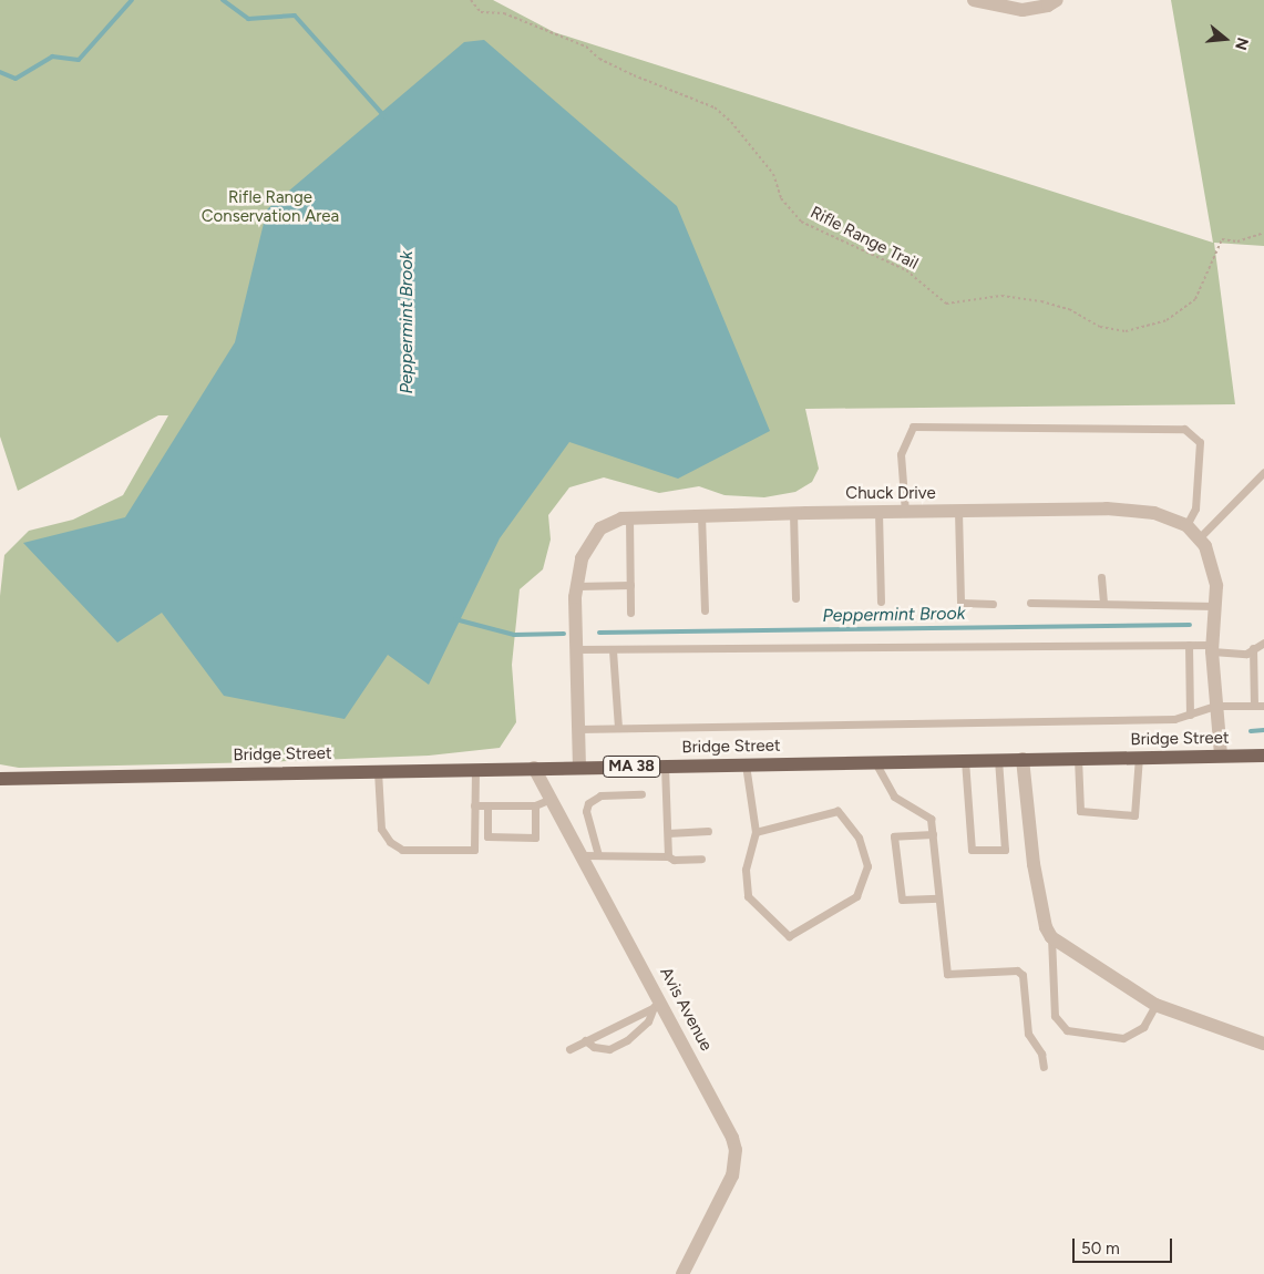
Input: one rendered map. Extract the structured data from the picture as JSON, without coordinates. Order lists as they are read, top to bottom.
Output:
{
  "streets": {
    "main road": ["Bridge Street", "MA 38"],
    "street": ["Chuck Drive", "Avis Avenue"],
    "path": ["Rifle Range Trail"]
  },
  "crossings": [
    ["Chuck Drive", "Bridge Street"],
    ["Bridge Street", "Avis Avenue"]
  ],
  "water": ["Peppermint Brook"],
  "parks": ["Rifle Range Conservation Area"],
  "scale_bar": "50 m",
  "north": "right"
}
